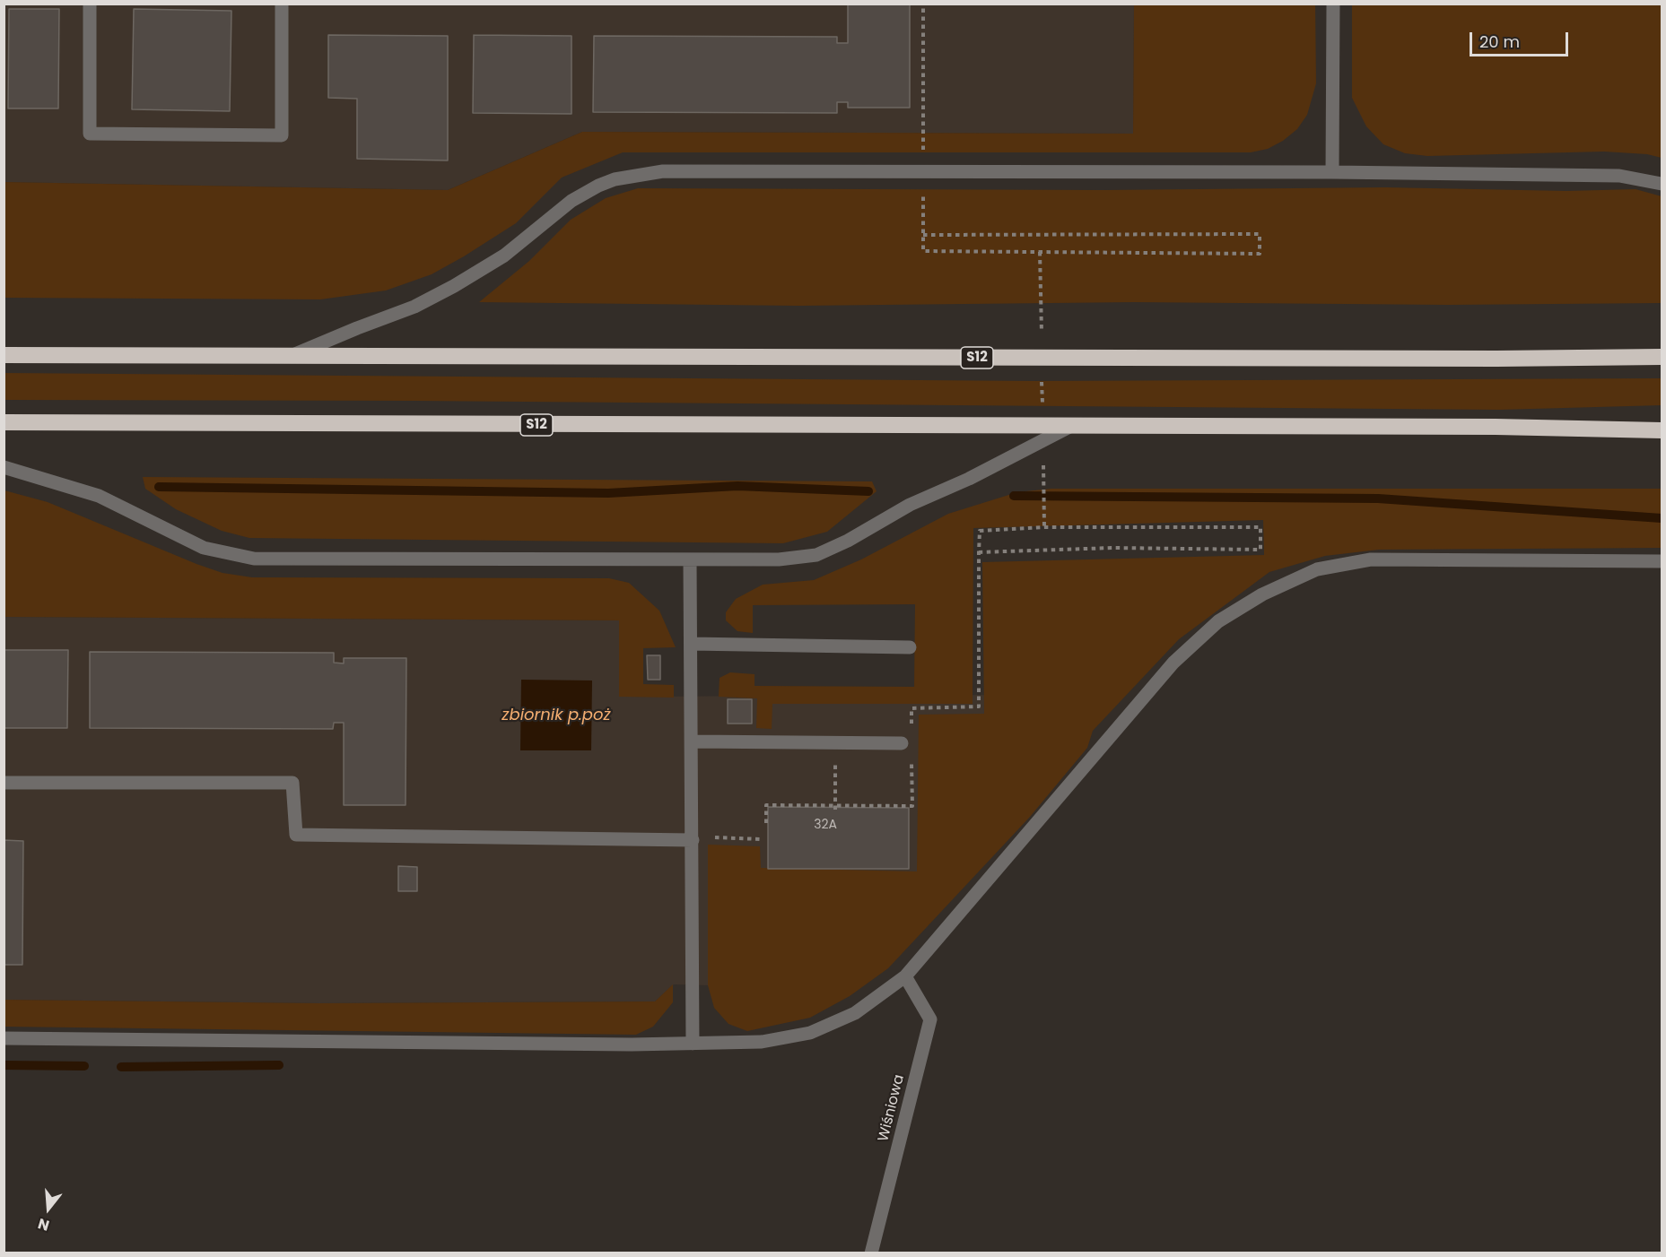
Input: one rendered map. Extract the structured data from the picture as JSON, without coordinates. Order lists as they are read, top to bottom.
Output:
{
  "streets": {
    "highway": ["S12"],
    "street": ["Wiśniowa"]
  },
  "water": ["zbiornik p.poż"],
  "house_numbers": ["32A"],
  "scale_bar": "20 m",
  "north": "bottom"
}
